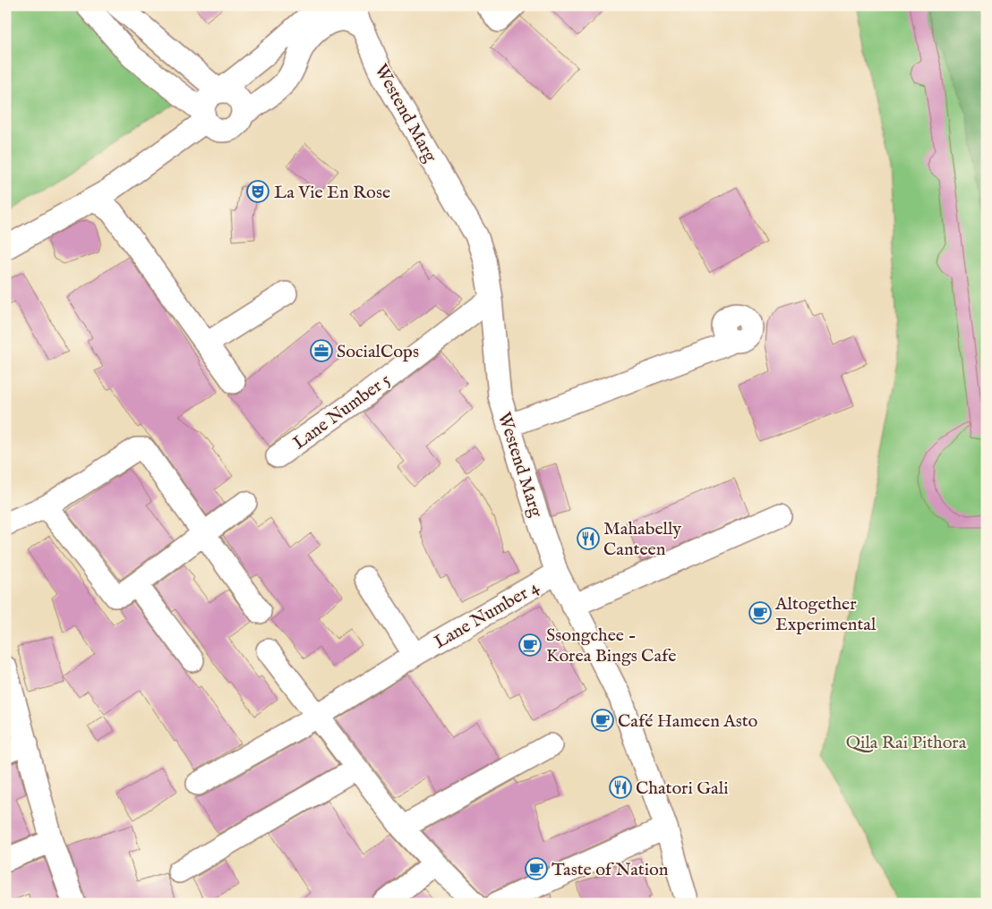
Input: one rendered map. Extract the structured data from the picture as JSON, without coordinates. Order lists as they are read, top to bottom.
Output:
{
  "streets": {
    "street": ["Westend Marg", "Lane Number 5", "Lane Number 4"]
  },
  "crossings": [
    ["Westend Marg", "Lane Number 5"],
    ["Westend Marg", "Lane Number 4"]
  ],
  "parks": ["Qila Rai Pithora"],
  "places": {
    "theatre": ["La Vie En Rose"],
    "office": ["SocialCops"],
    "restaurant": ["Mahabelly Canteen", "Chatori Gali"],
    "cafe": [
      "Altogether Experimental",
      "Ssongchee - Korea Bings Cafe",
      "Café Hameen Asto",
      "Taste of Nation"
    ]
  }
}
